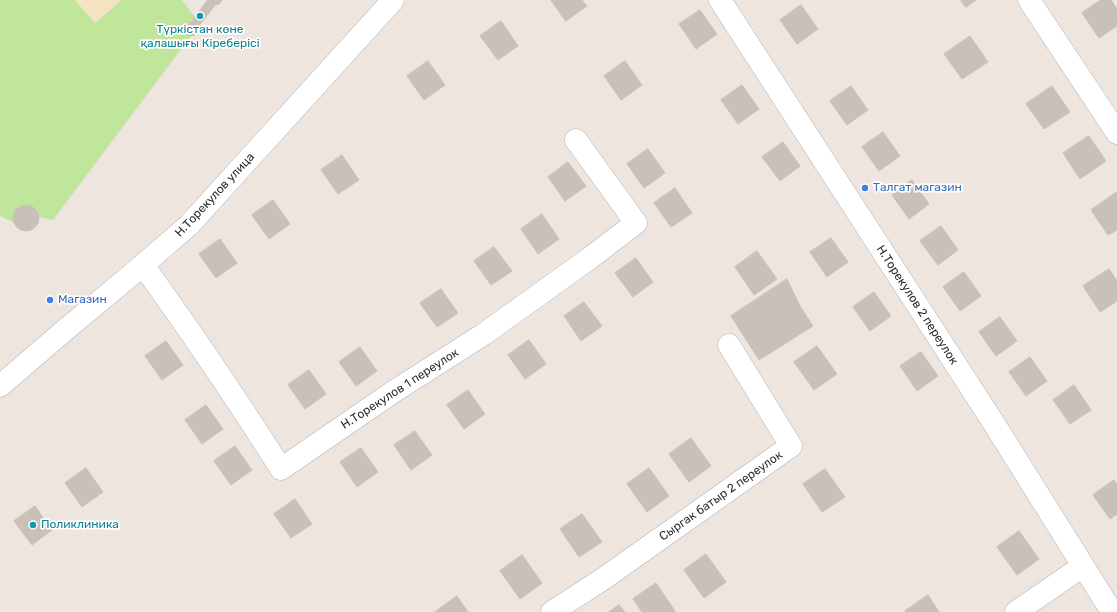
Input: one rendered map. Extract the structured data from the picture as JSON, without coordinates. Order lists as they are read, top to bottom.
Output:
{
  "streets": {
    "street": [
      "Н.Торекулов улица",
      "Н.Торекулов 2 переулок",
      "Н.Торекулов 1 переулок",
      "Сыргак батыр 2 переулок"
    ]
  },
  "crossings": [
    ["Н.Торекулов улица", "Н.Торекулов 1 переулок"]
  ],
  "places": [
    "Түркістан көне қалашығы Кіреберісі",
    "Талгат магазин",
    "Магазин",
    "Поликлиника"
  ]
}
